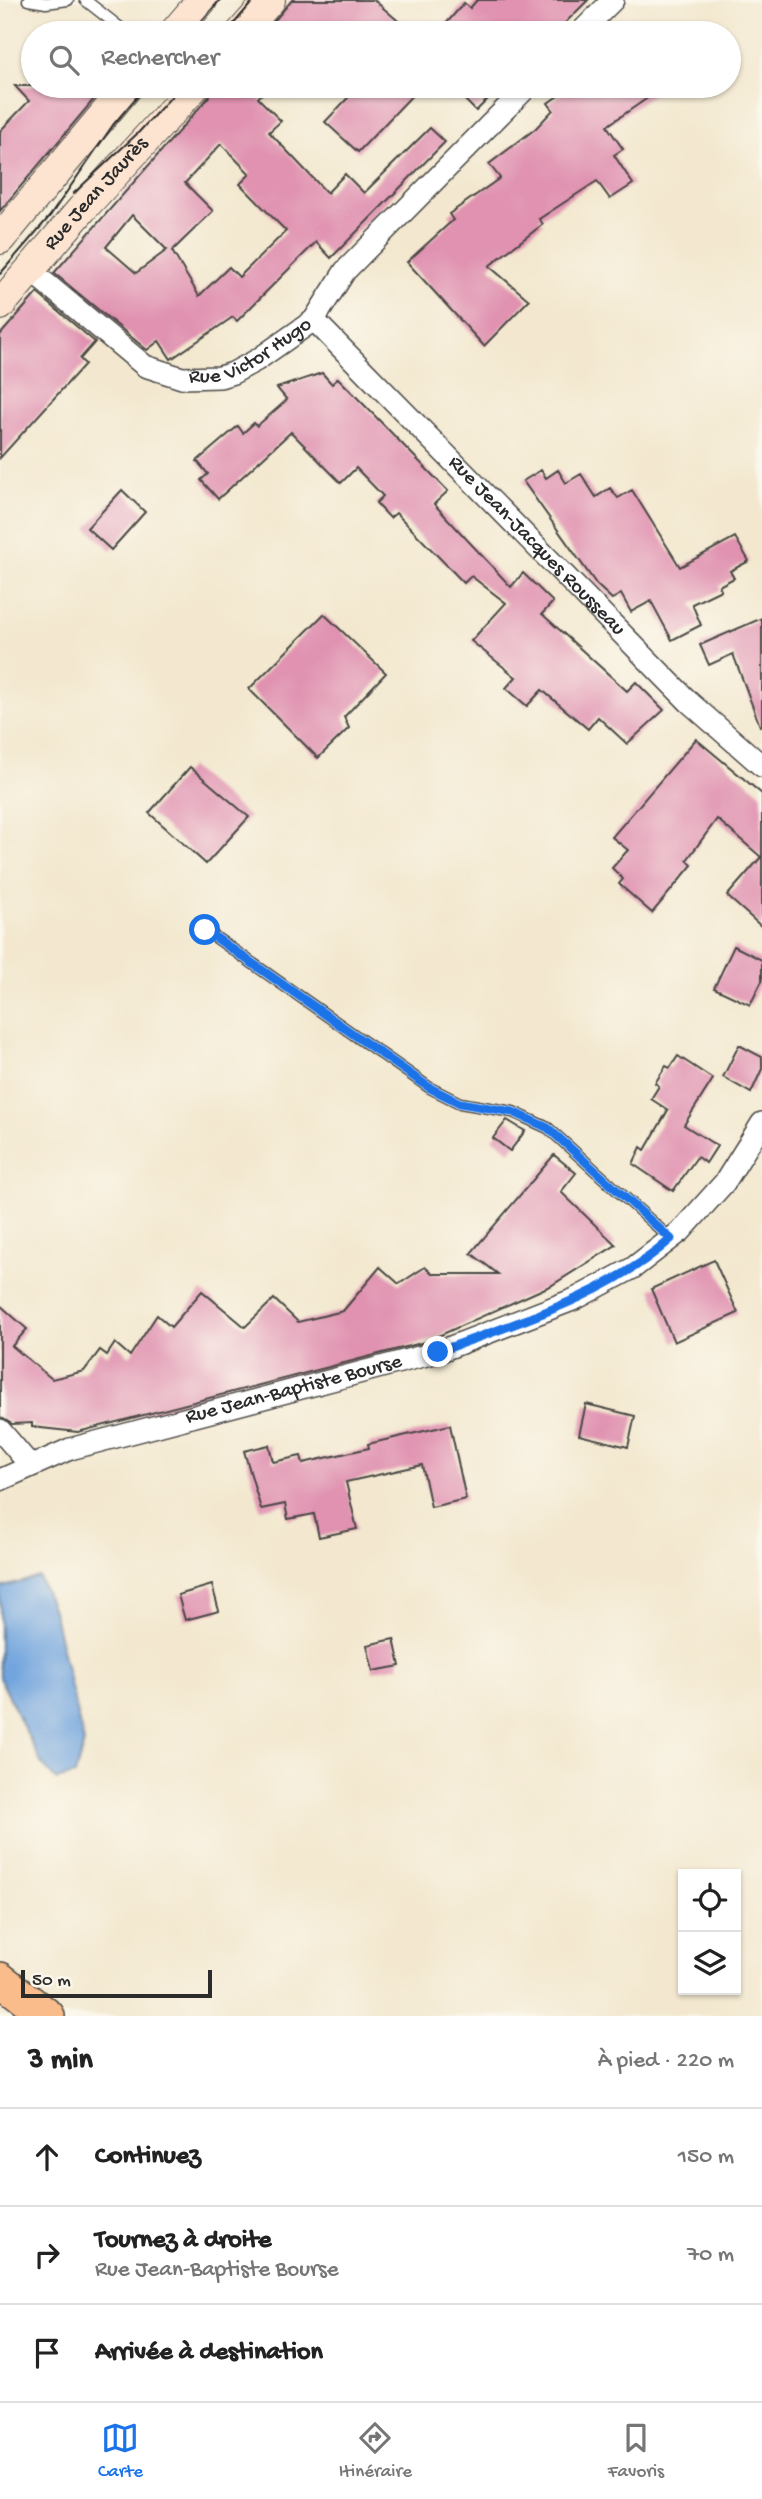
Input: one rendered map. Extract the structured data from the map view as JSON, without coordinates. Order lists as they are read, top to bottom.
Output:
{
  "streets": {
    "main road": ["Rue Jean Jaurès"],
    "street": ["Rue Victor Hugo", "Rue Jean-Jacques Rousseau", "Rue Jean-Baptiste Bourse"]
  },
  "crossings": [
    ["Rue Jean Jaurès", "Rue Victor Hugo"],
    ["Rue Victor Hugo", "Rue Jean-Jacques Rousseau"]
  ],
  "scale_bar": "50 m",
  "page": {
    "search": "Rechercher",
    "scale": "50 m",
    "heading": ["3 min", "À pied · 220 m"],
    "list": [
      ["Continuez", "150 m"],
      ["Tournez à droite", "Rue Jean-Baptiste Bourse", "70 m"],
      "Arrivée à destination"
    ],
    "nav": ["Carte", "Itinéraire", "Favoris"]
  }
}
